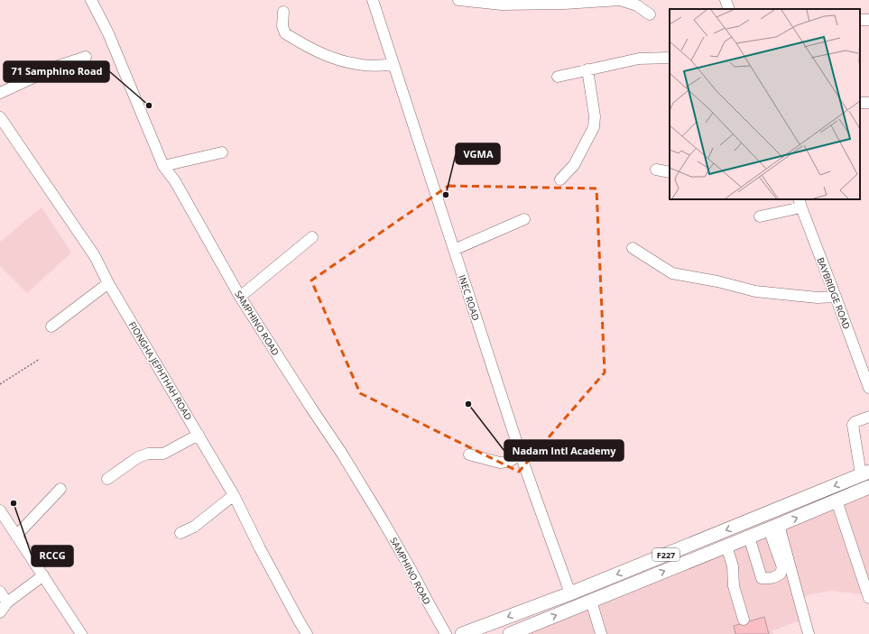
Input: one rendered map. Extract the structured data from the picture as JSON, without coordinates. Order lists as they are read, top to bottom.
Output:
{
  "streets": {
    "main road": ["F227"],
    "street": [
      "BAYBRIDGE ROAD",
      "INEC ROAD",
      "SAMPHINO ROAD",
      "FIONGHA JEPHTHAH ROAD"
    ]
  },
  "crossings": [
    ["INEC ROAD", "F227"]
  ],
  "places": [
    "71 Samphino Road",
    "VGMA",
    "Nadam Intl Academy",
    "RCCG"
  ]
}
